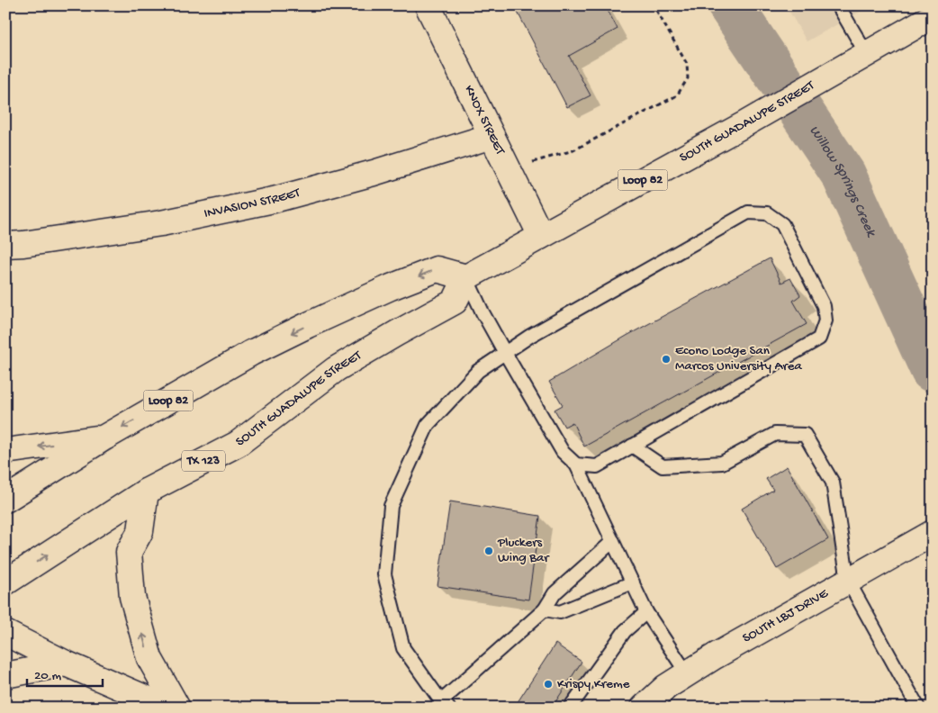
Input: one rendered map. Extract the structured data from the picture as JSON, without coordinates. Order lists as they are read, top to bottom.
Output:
{
  "streets": {
    "main road": [
      "KNOX STREET",
      "SOUTH GUADALUPE STREET",
      "Loop 82",
      "INVASION STREET",
      "TX 123",
      "SOUTH LBJ DRIVE"
    ]
  },
  "crossings": [
    ["KNOX STREET", "SOUTH GUADALUPE STREET"],
    ["KNOX STREET", "INVASION STREET"],
    ["SOUTH GUADALUPE STREET", "Loop 82"]
  ],
  "water": ["Willow Springs Creek"],
  "places": ["Econo Lodge San Marcos University Area", "Pluckers Wing Bar", "Krispy Kreme"],
  "scale_bar": "20 m"
}
